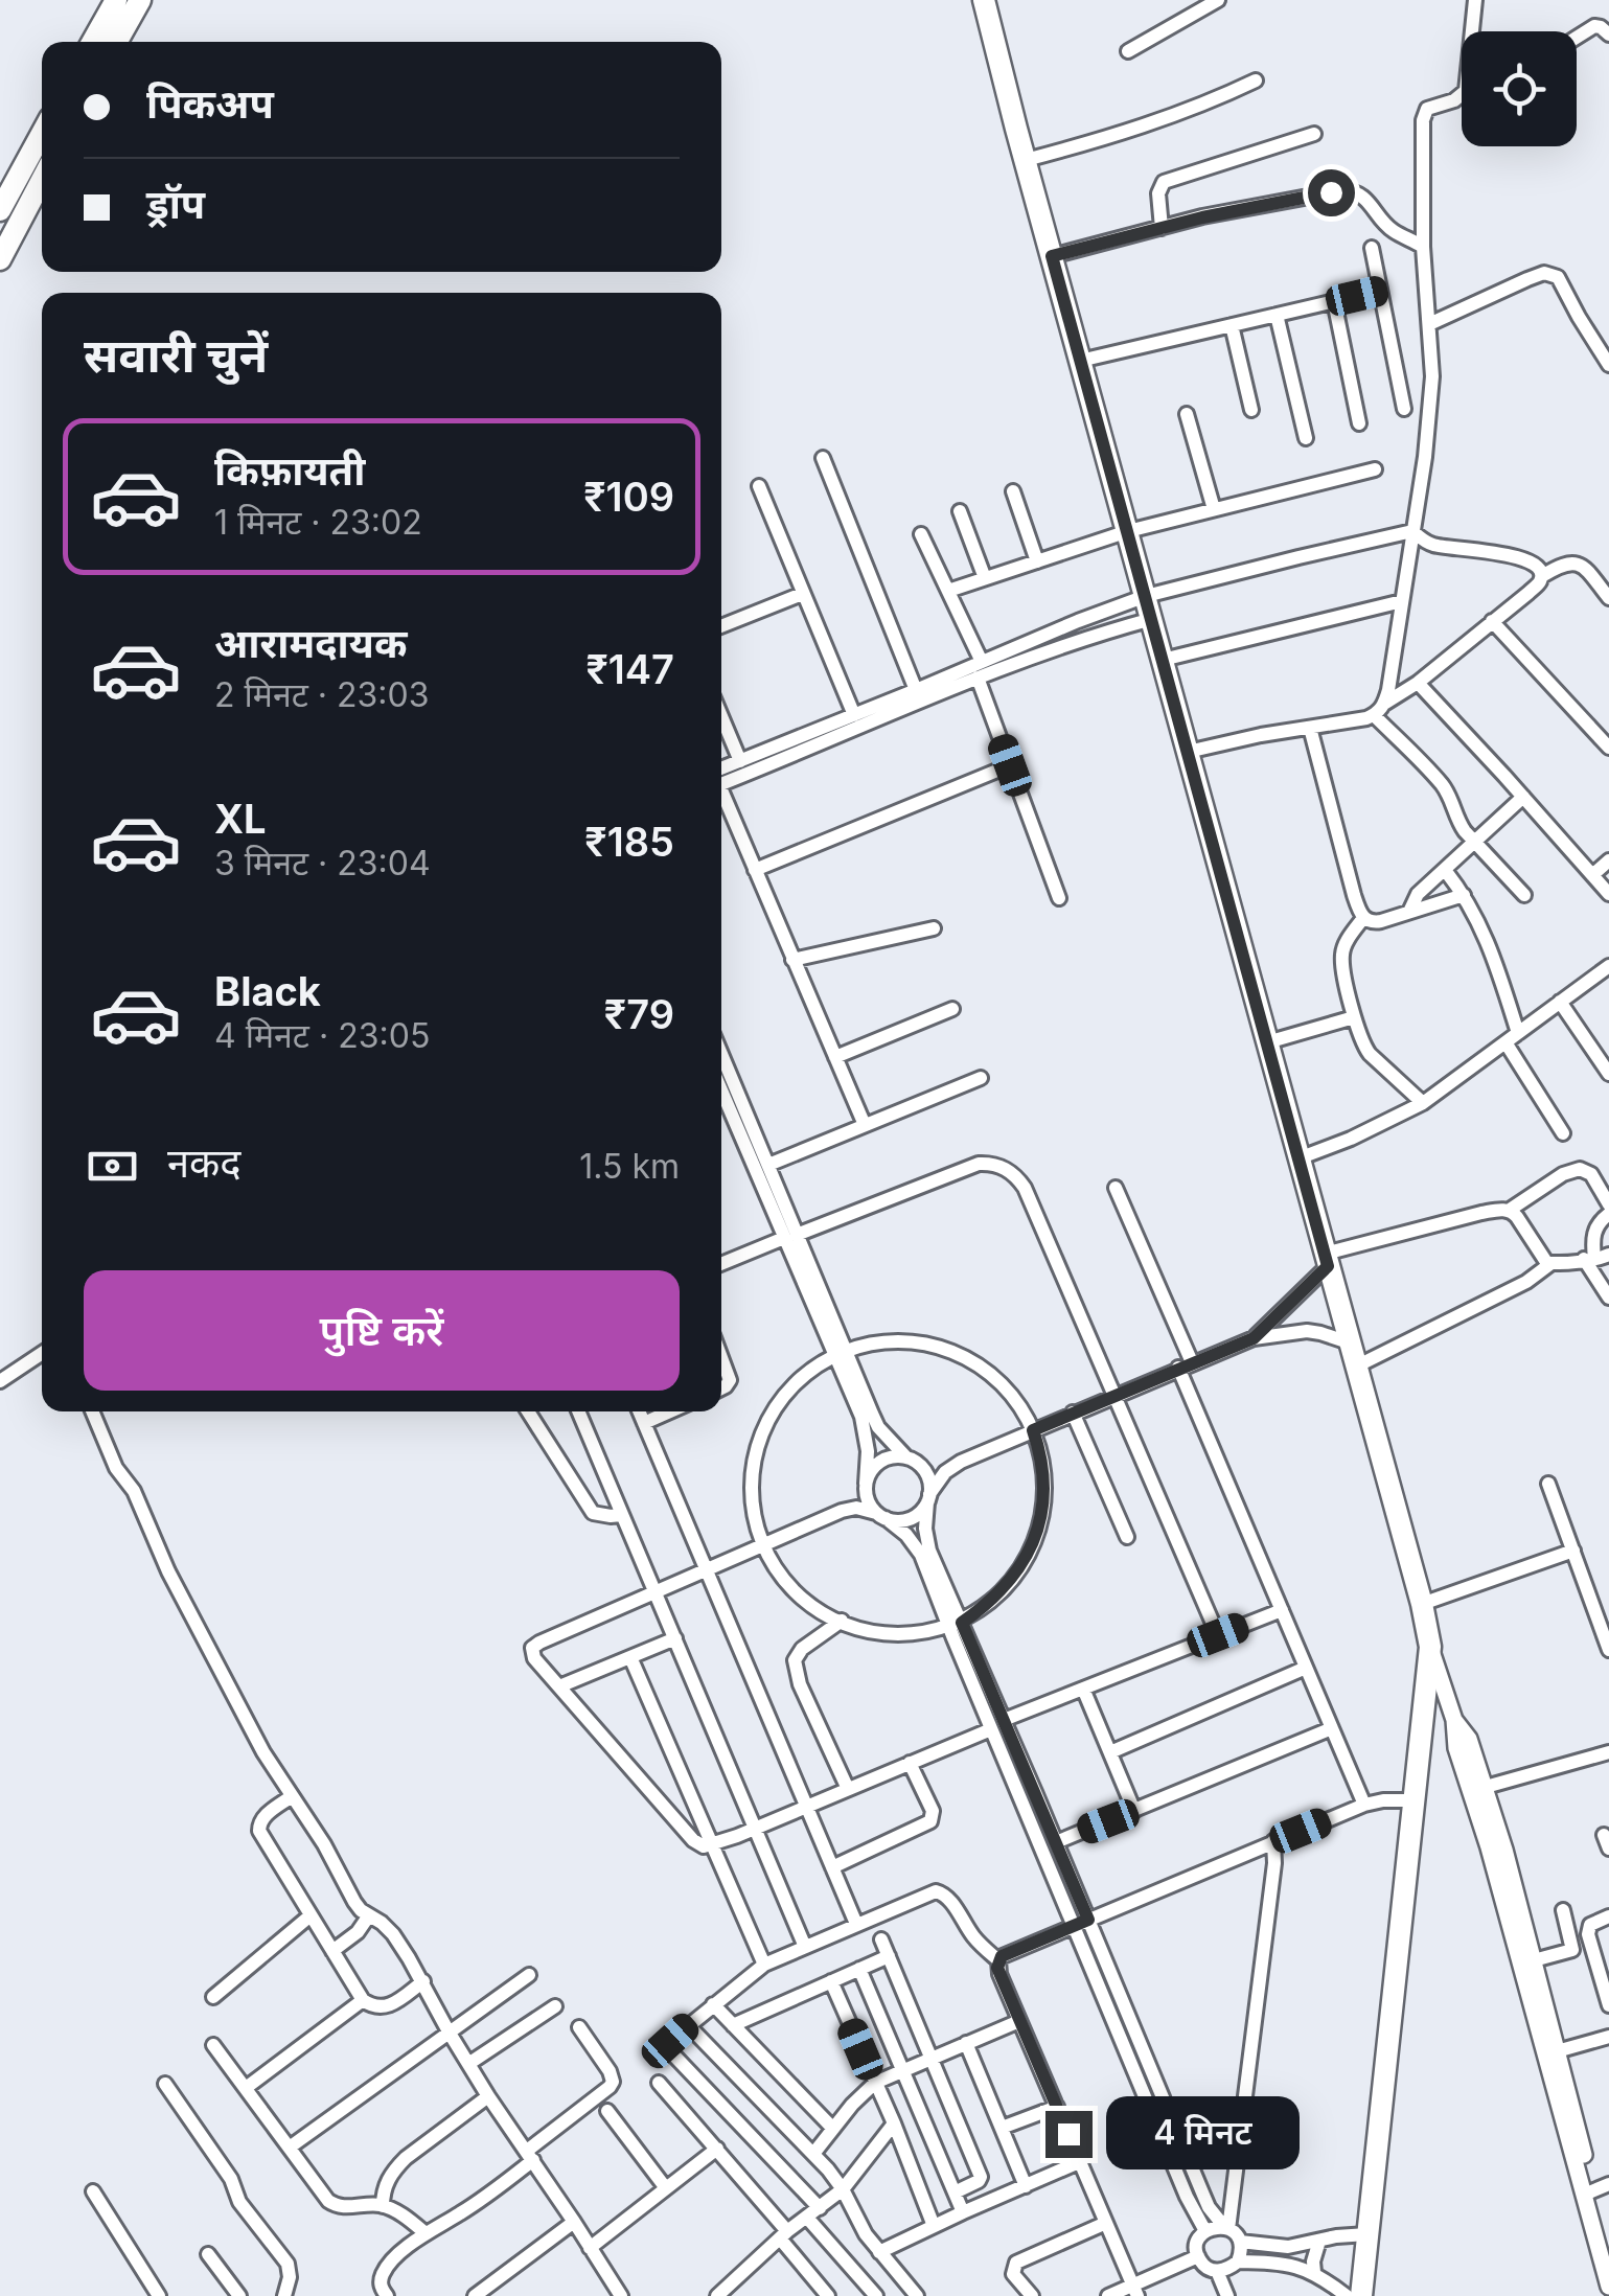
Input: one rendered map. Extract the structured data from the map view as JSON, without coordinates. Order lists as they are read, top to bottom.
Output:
{
  "page": {
    "banner": ["पिकअप", "ड्रॉप"],
    "heading": "सवारी चुनें",
    "list": [
      {
        "name": "किफ़ायती",
        "note": "1 मिनट · 23:02",
        "value": "₹109"
      },
      {
        "name": "आरामदायक",
        "note": "2 मिनट · 23:03",
        "value": "₹147"
      },
      {
        "name": "XL",
        "note": "3 मिनट · 23:04",
        "value": "₹185"
      },
      {
        "name": "Black",
        "note": "4 मिनट · 23:05",
        "value": "₹79"
      }
    ],
    "pay": ["नकद", "1.5 km"],
    "buttons": "पुष्टि करें",
    "bubble": "4 मिनट"
  }
}
